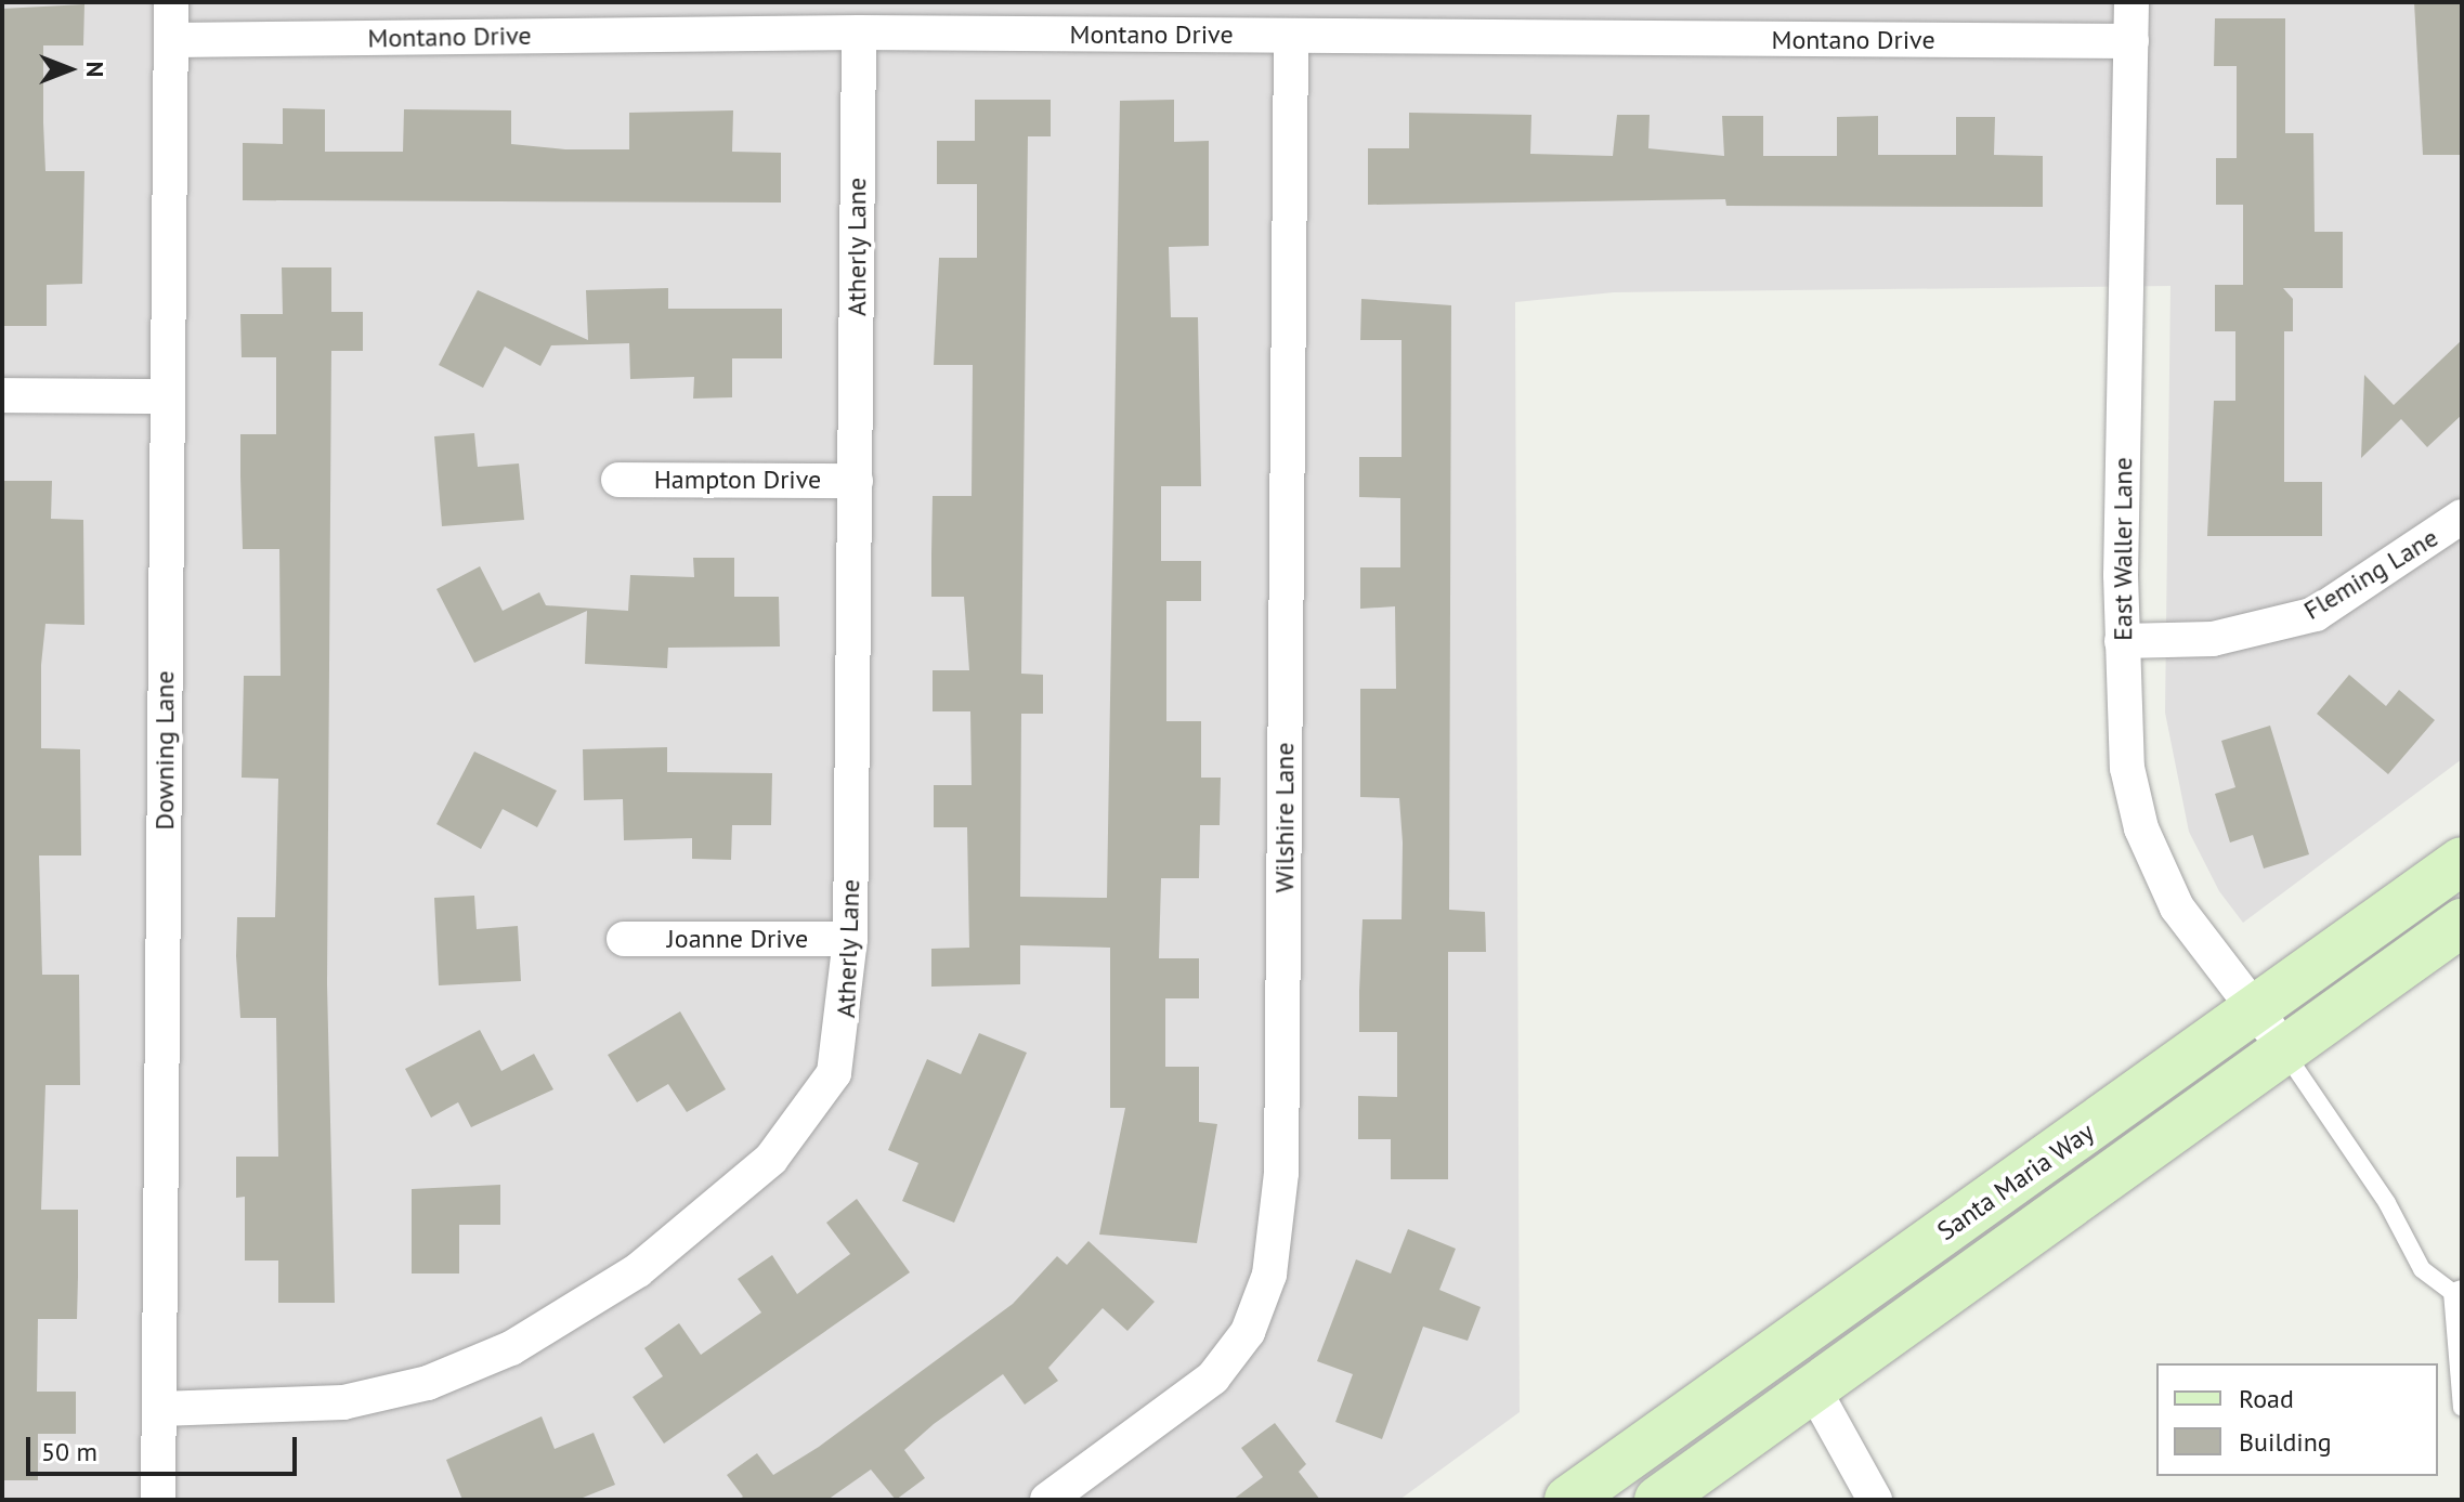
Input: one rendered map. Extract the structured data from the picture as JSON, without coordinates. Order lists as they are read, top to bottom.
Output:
{
  "streets": {
    "main road": ["Santa Maria Way"],
    "street": [
      "Montano Drive",
      "Atherly Lane",
      "Hampton Drive",
      "East Waller Lane",
      "Fleming Lane",
      "Downing Lane",
      "Wilshire Lane",
      "Joanne Drive"
    ]
  },
  "crossings": [
    ["Montano Drive", "Atherly Lane"],
    ["Montano Drive", "East Waller Lane"],
    ["Montano Drive", "Downing Lane"],
    ["Montano Drive", "Wilshire Lane"],
    ["Atherly Lane", "Hampton Drive"],
    ["Atherly Lane", "Downing Lane"],
    ["Atherly Lane", "Joanne Drive"],
    ["East Waller Lane", "Fleming Lane"],
    ["East Waller Lane", "Santa Maria Way"]
  ],
  "legend": ["Road", "Building"],
  "scale_bar": "50 m",
  "north": "right"
}
